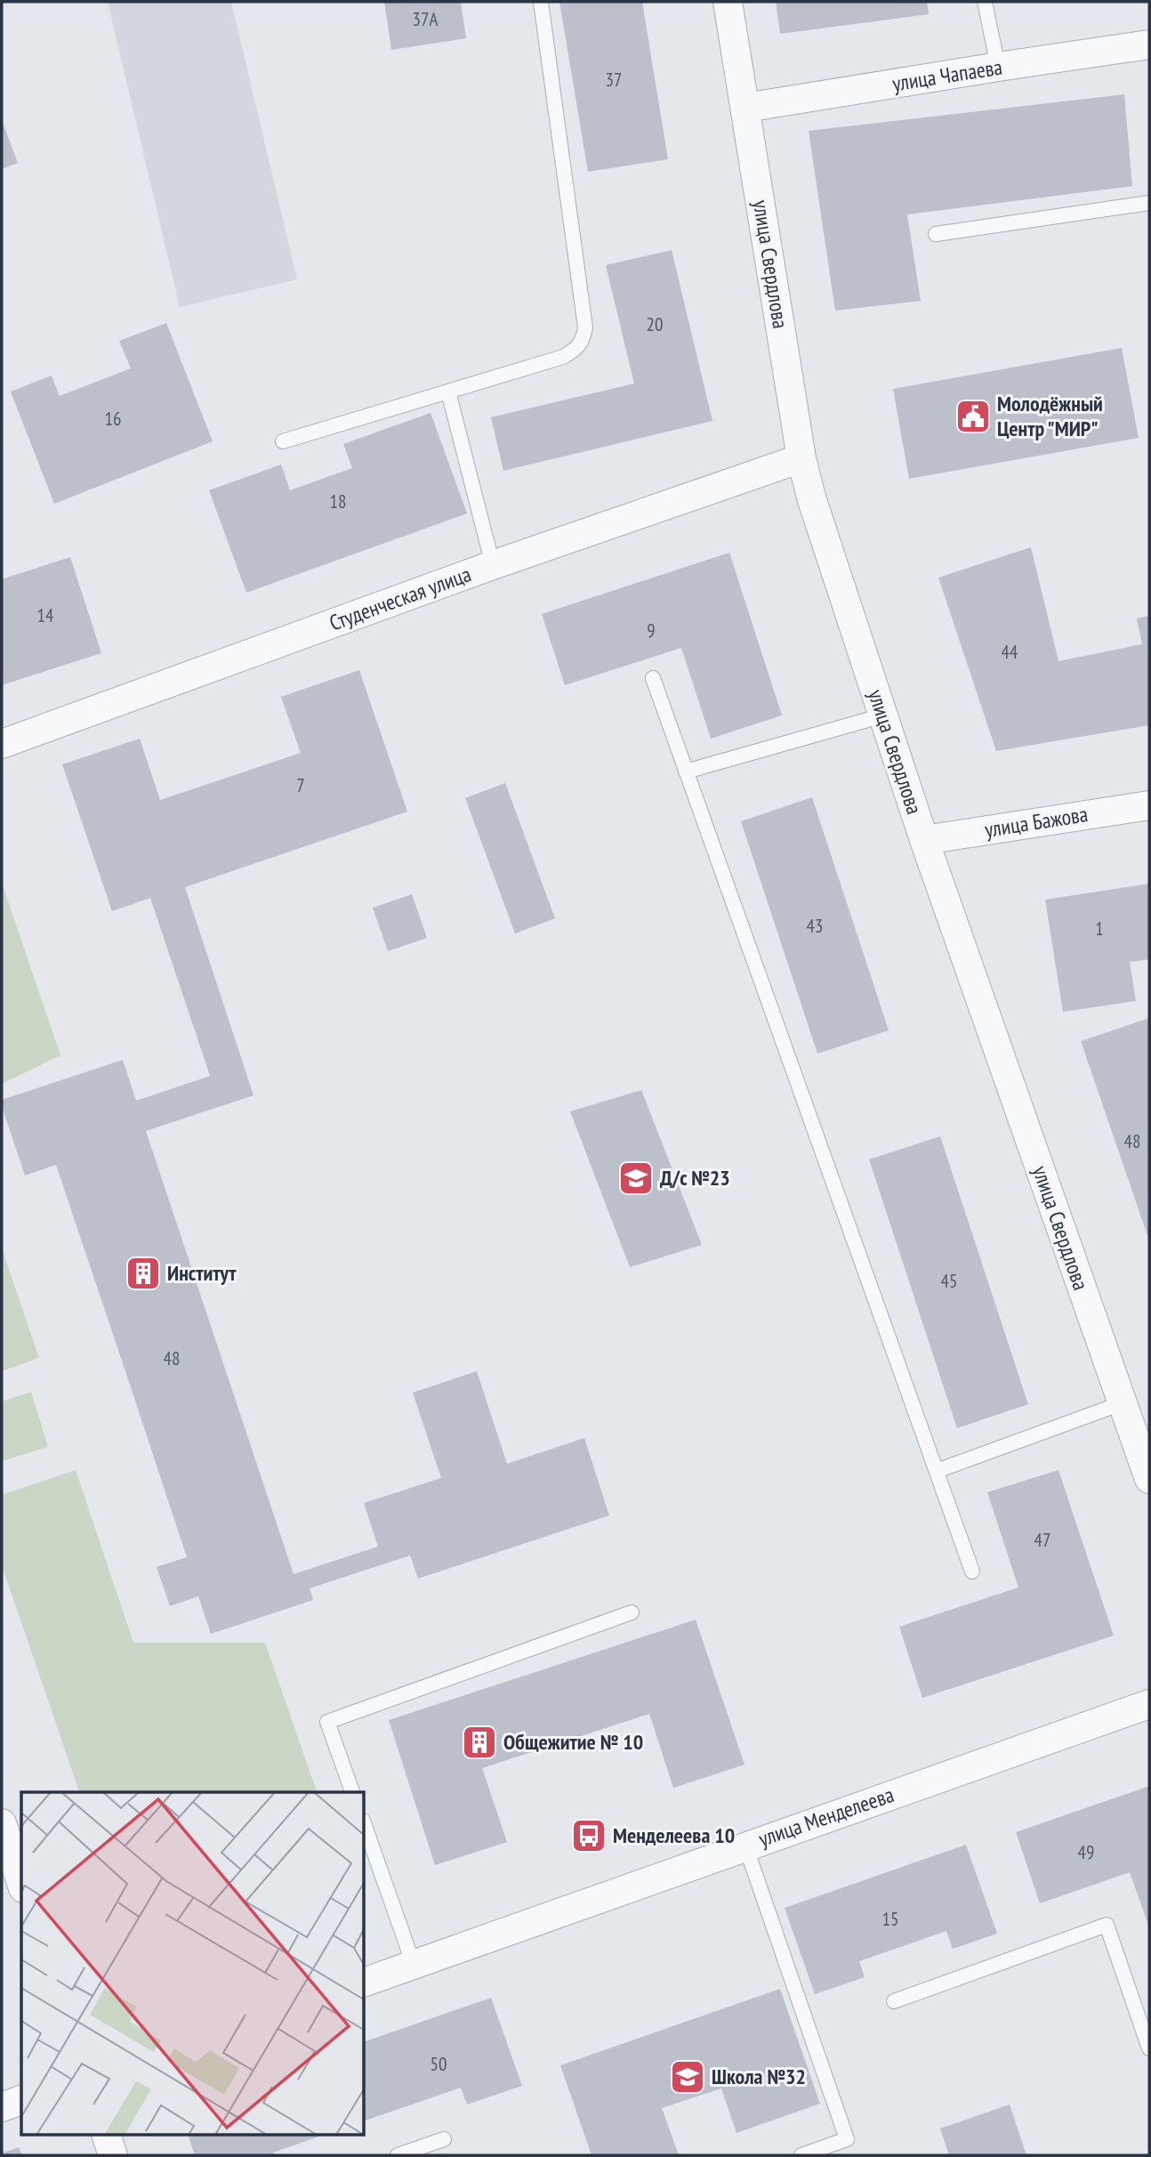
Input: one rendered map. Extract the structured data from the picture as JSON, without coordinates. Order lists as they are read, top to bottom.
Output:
{
  "streets": {
    "street": [
      "улица Чапаева",
      "улица Свердлова",
      "Студенческая улица",
      "улица Бажова",
      "улица Менделеева"
    ]
  },
  "crossings": [
    ["улица Чапаева", "улица Свердлова"],
    ["улица Свердлова", "Студенческая улица"],
    ["улица Свердлова", "улица Бажова"]
  ],
  "places": {
    "public building": ["Молодёжный Центр \"МИР\""],
    "school or university": ["Д/с №23", "Школа №32"],
    "building": ["Институт", "Общежитие № 10"],
    "bus stop": ["Менделеева 10"]
  },
  "house_numbers": [
    "37А",
    "37",
    "20",
    "16",
    "18",
    "14",
    "9",
    "44",
    "7",
    "43",
    "1",
    "48",
    "45",
    "48",
    "47",
    "49",
    "15",
    "50"
  ]
}
